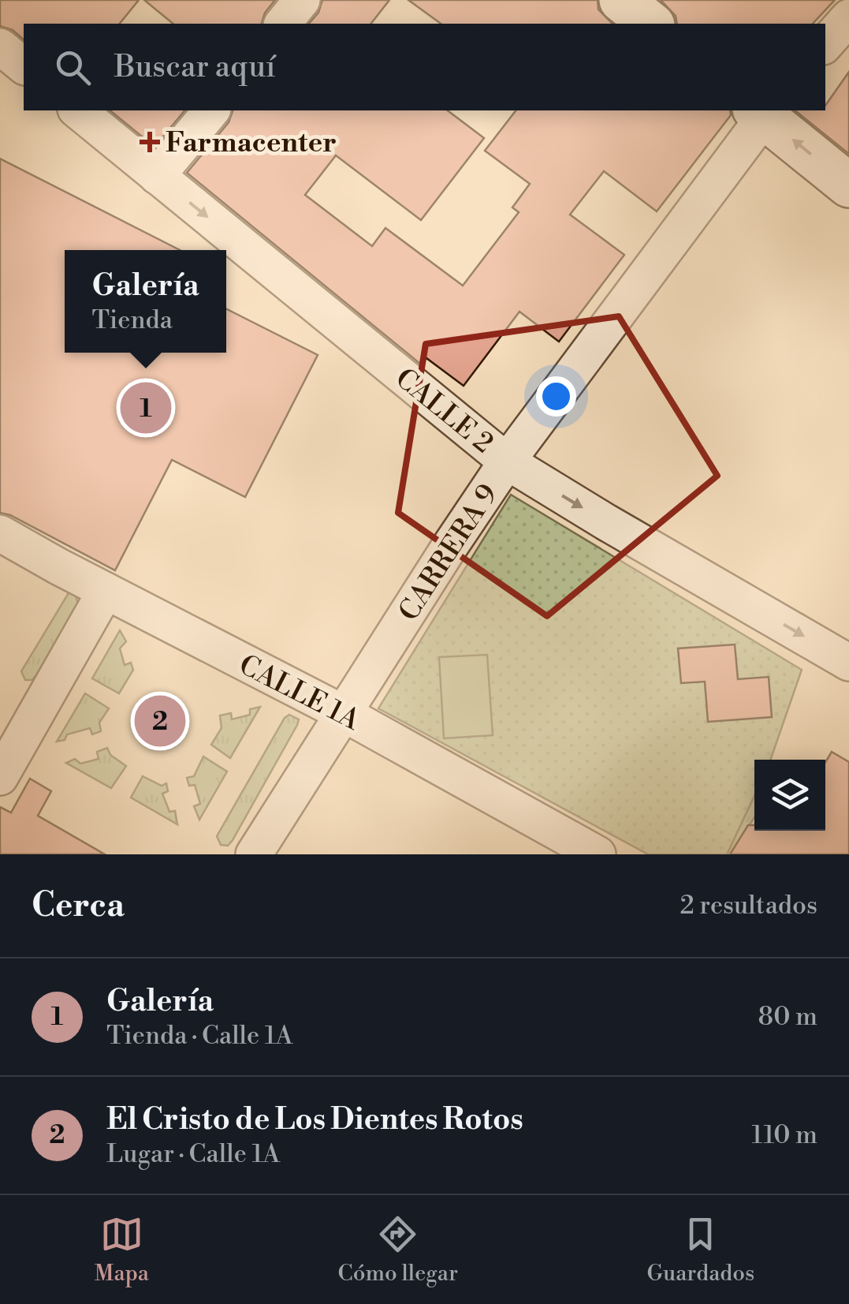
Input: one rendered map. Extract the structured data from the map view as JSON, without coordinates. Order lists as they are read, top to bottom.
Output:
{
  "streets": {
    "street": ["CALLE 2", "CARRERA 9", "CALLE 1A"]
  },
  "crossings": [
    ["CALLE 2", "CARRERA 9"],
    ["CARRERA 9", "CALLE 1A"]
  ],
  "one_way": ["CALLE 2"],
  "places": {
    "health": ["Farmacenter"]
  },
  "page": {
    "search": "Buscar aquí",
    "popup": ["Galería", "Tienda"],
    "pins": ["1", "2"],
    "heading": ["Cerca", "2 resultados"],
    "list": [
      {
        "mark": "1",
        "name": "Galería",
        "note": "Tienda · Calle 1A",
        "value": "80 m"
      },
      {
        "mark": "2",
        "name": "El Cristo de Los Dientes Rotos",
        "note": "Lugar · Calle 1A",
        "value": "110 m"
      }
    ],
    "nav": ["Mapa", "Cómo llegar", "Guardados"]
  }
}
